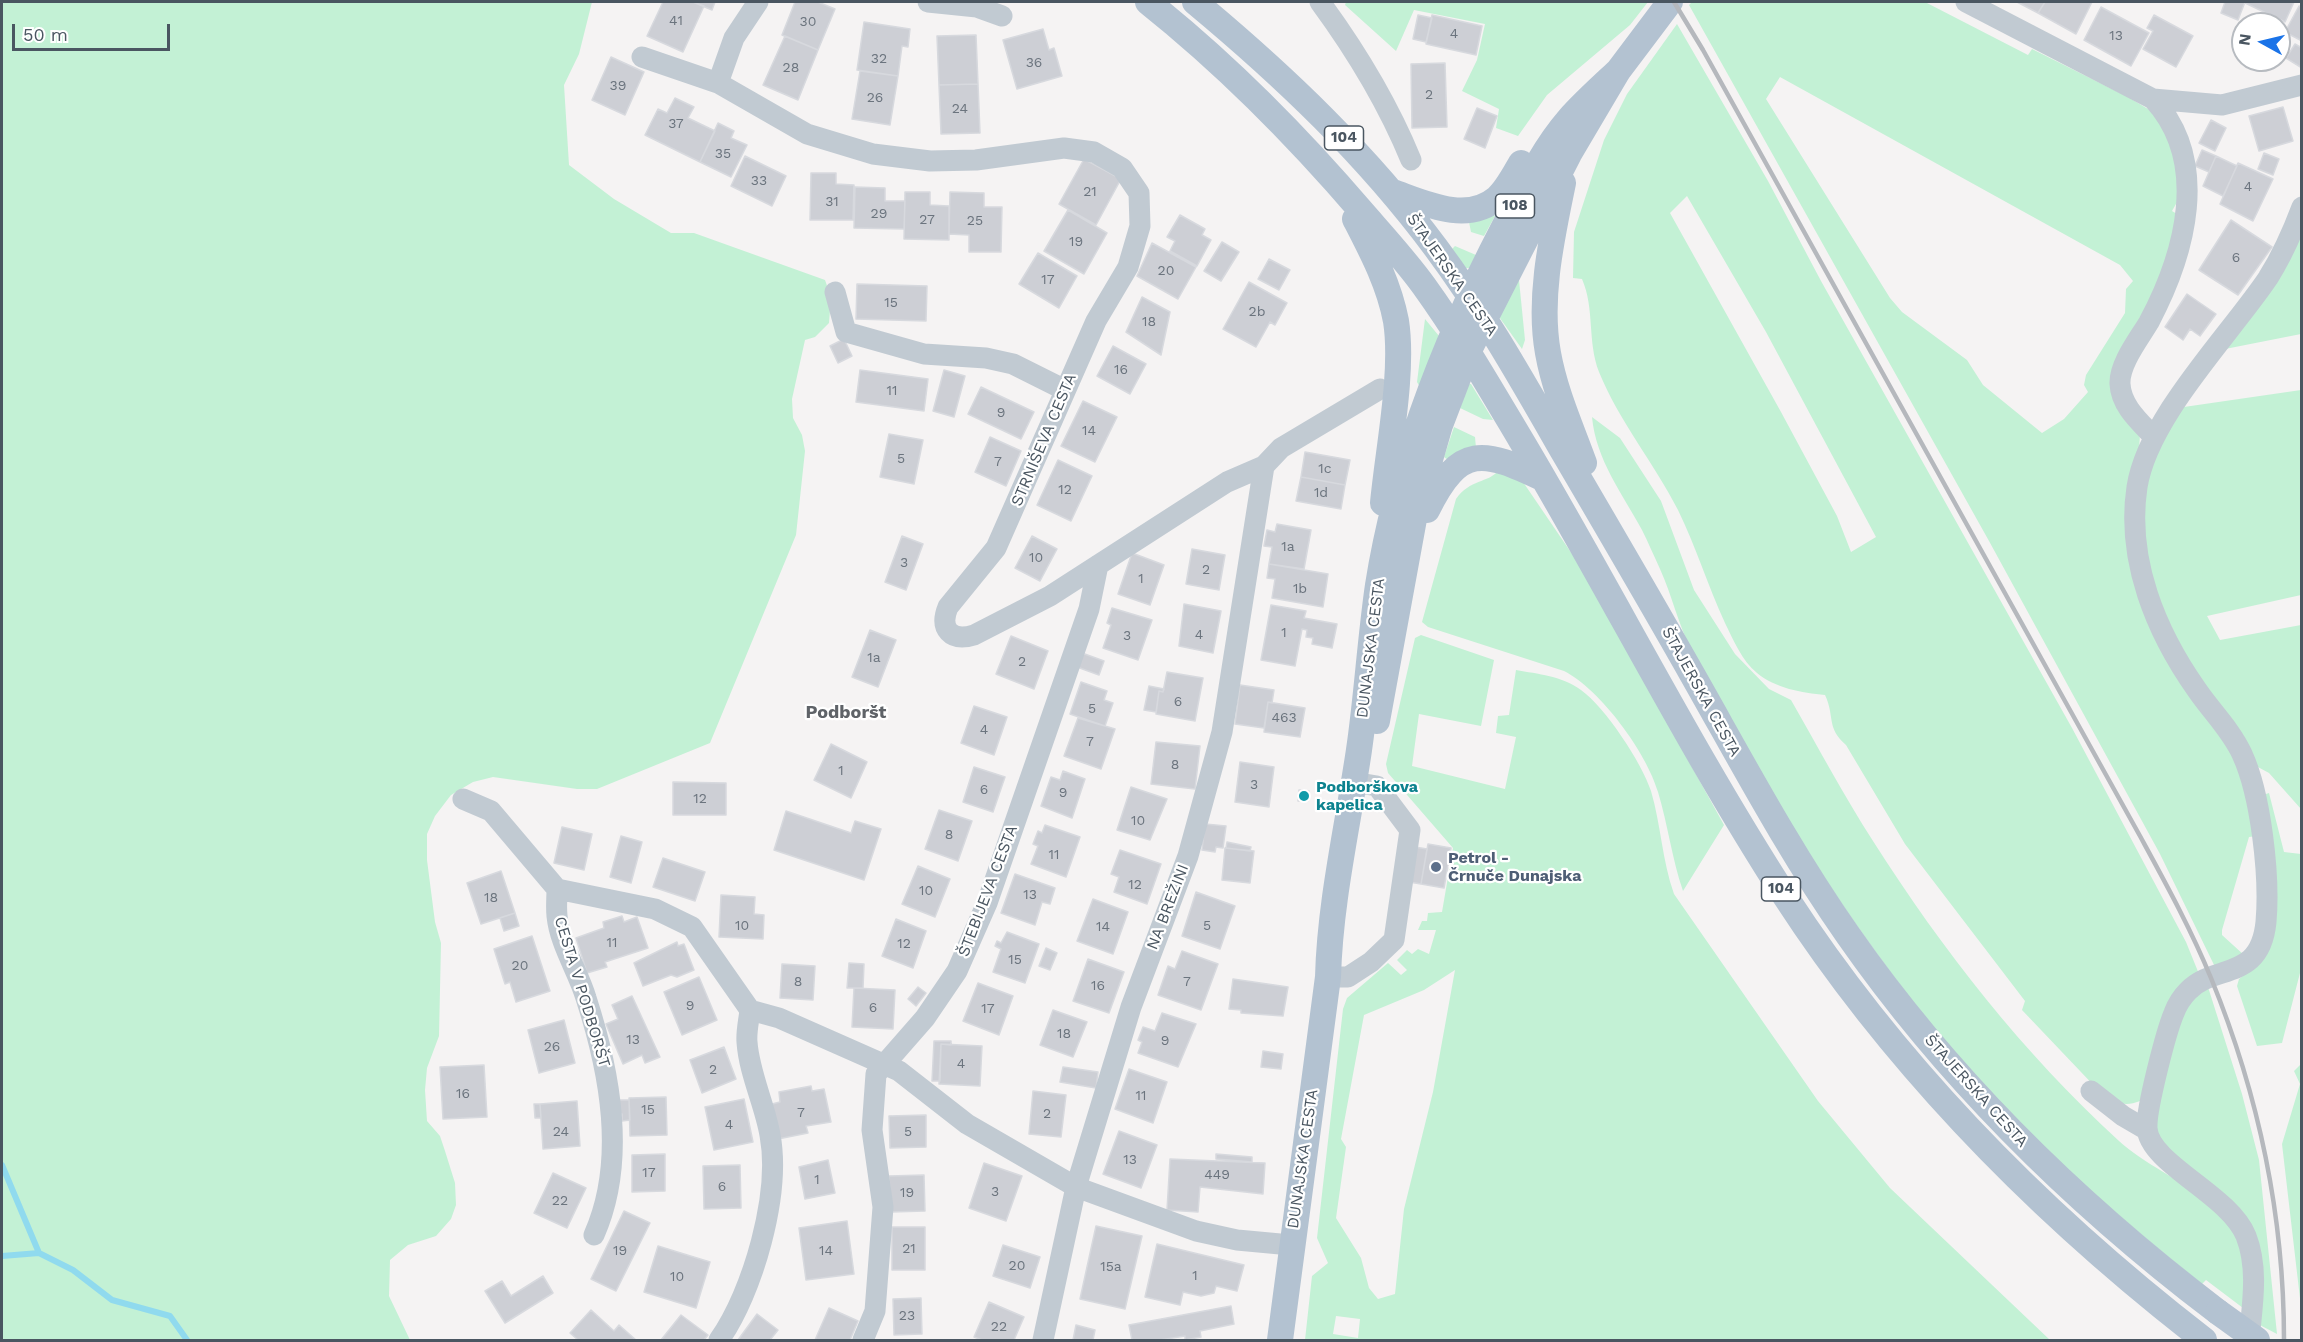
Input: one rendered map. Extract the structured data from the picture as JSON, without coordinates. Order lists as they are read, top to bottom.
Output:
{
  "streets": {
    "main road": [
      "104",
      "108",
      "ŠTAJERSKA CESTA",
      "DUNAJSKA CESTA"
    ],
    "street": [
      "STRNIŠEVA CESTA",
      "ŠTEBIJEVA CESTA",
      "NA BREŽINI",
      "CESTA V PODBORŠT"
    ]
  },
  "crossings": [
    ["108", "ŠTAJERSKA CESTA"],
    ["108", "DUNAJSKA CESTA"],
    ["ŠTAJERSKA CESTA", "DUNAJSKA CESTA"],
    ["STRNIŠEVA CESTA", "ŠTEBIJEVA CESTA"],
    ["STRNIŠEVA CESTA", "NA BREŽINI"]
  ],
  "districts": ["Podboršt"],
  "places": ["Podborškova kapelica", "Petrol - Črnuče Dunajska"],
  "house_numbers": [
    "41",
    "30",
    "4",
    "13",
    "32",
    "36",
    "28",
    "39",
    "2",
    "26",
    "24",
    "37",
    "35",
    "33",
    "4",
    "21",
    "31",
    "29",
    "27",
    "25",
    "19",
    "6",
    "20",
    "17",
    "15",
    "2b",
    "18",
    "16",
    "11",
    "9",
    "14",
    "5",
    "7",
    "1c",
    "12",
    "1d",
    "1a",
    "10",
    "3",
    "2",
    "1",
    "1b",
    "1",
    "4",
    "3",
    "1a",
    "2",
    "6",
    "5",
    "463",
    "4",
    "7",
    "8",
    "1",
    "3",
    "6",
    "9",
    "12",
    "10",
    "8",
    "11",
    "12",
    "10",
    "13",
    "18",
    "10",
    "5",
    "14",
    "11",
    "12",
    "15",
    "20",
    "8",
    "7",
    "16",
    "9",
    "6",
    "17",
    "18",
    "13",
    "9",
    "26",
    "4",
    "2",
    "16",
    "11",
    "15",
    "7",
    "2",
    "4",
    "24",
    "5",
    "13",
    "17",
    "449",
    "1",
    "6",
    "3",
    "19",
    "22",
    "21",
    "19",
    "14",
    "20",
    "15a",
    "1",
    "10",
    "23",
    "22"
  ],
  "scale_bar": "50 m",
  "north": "left"
}
